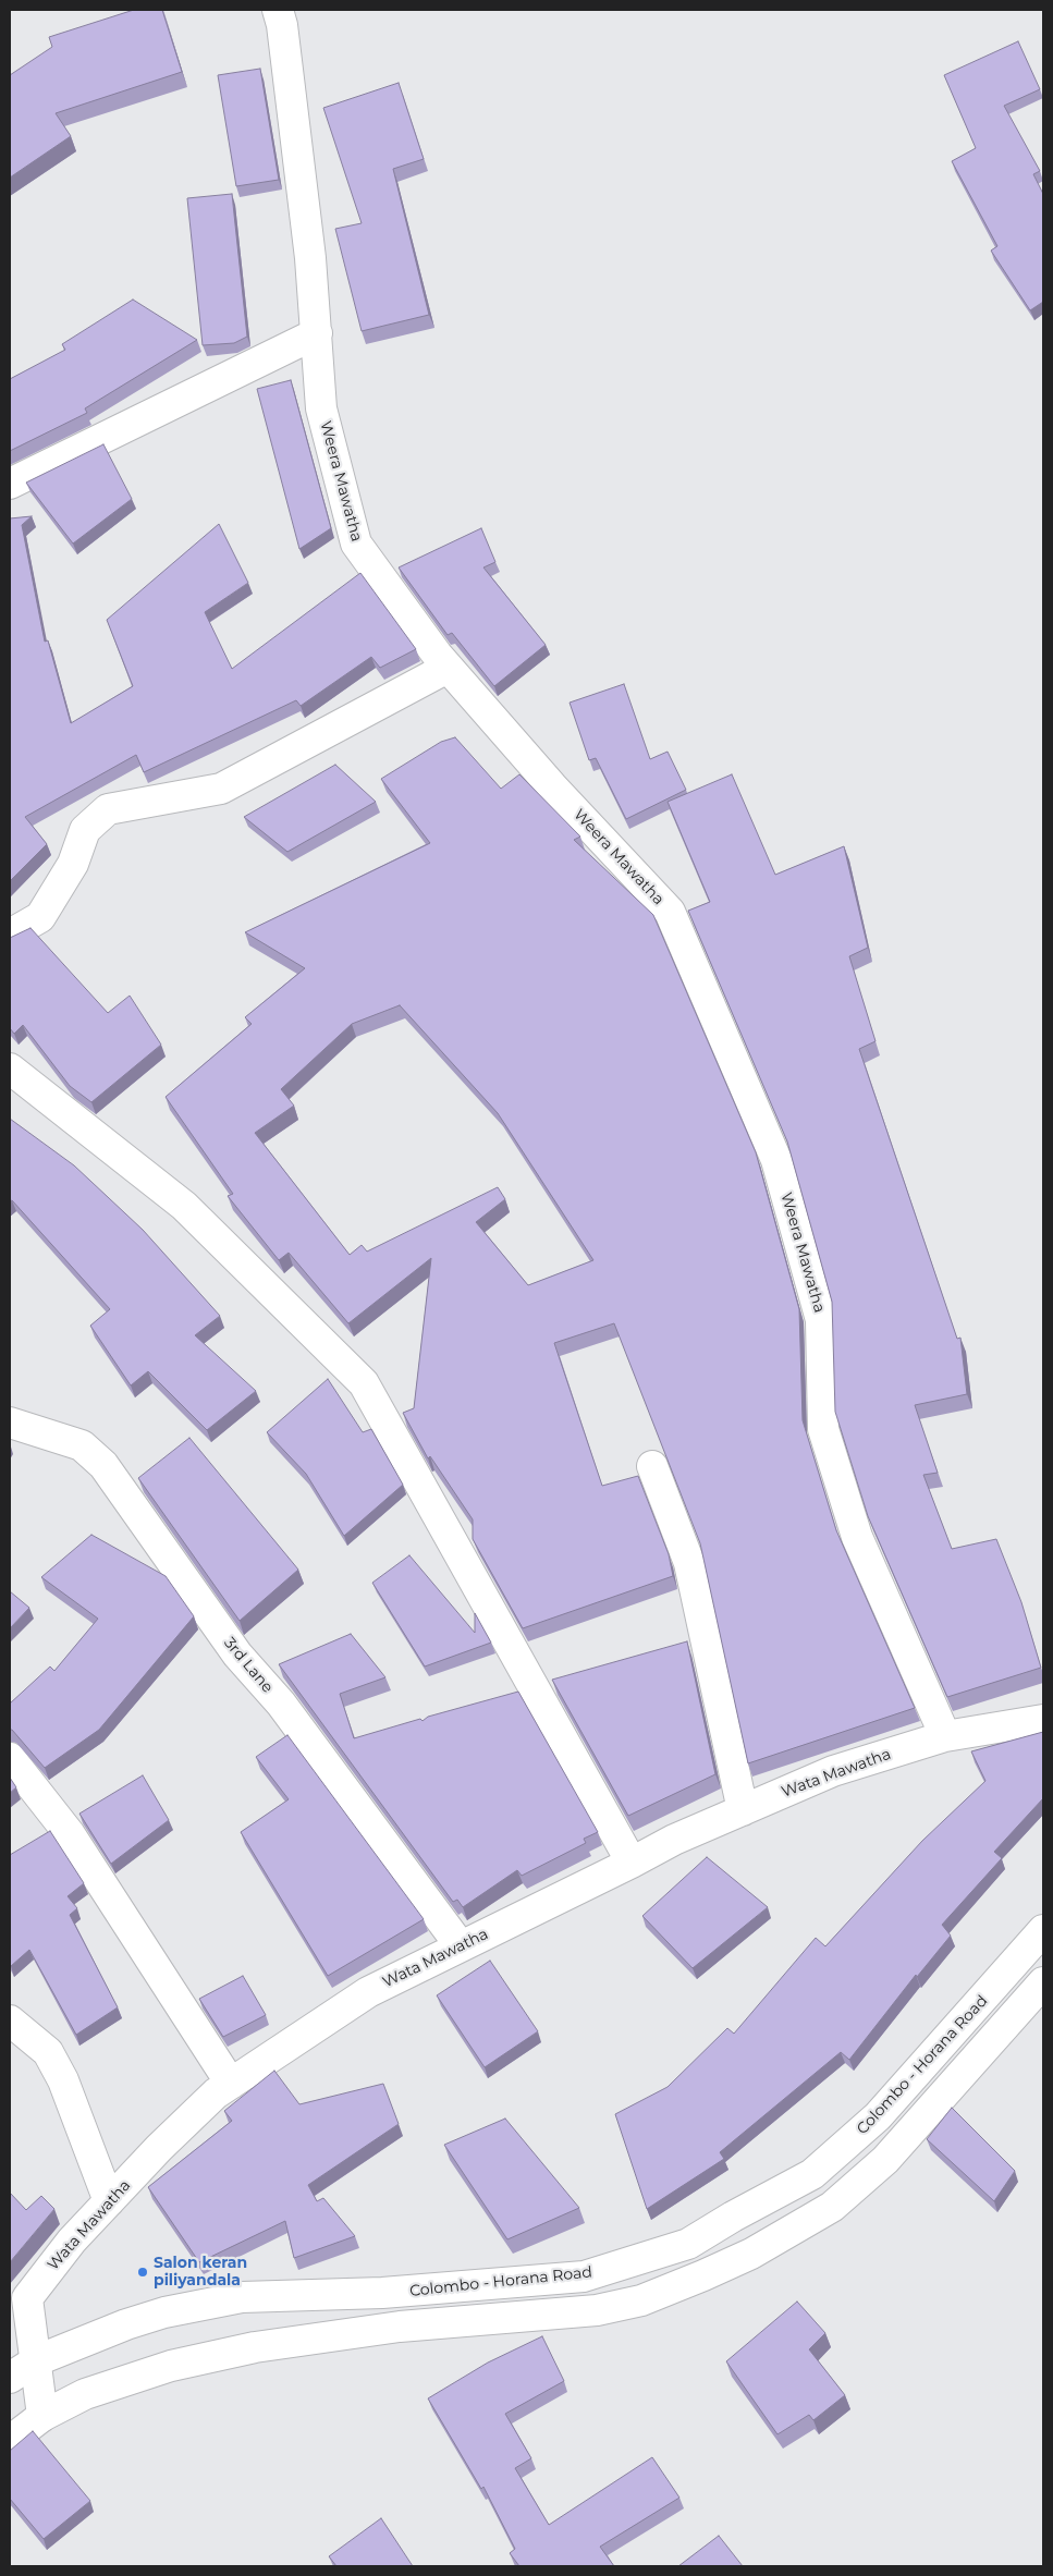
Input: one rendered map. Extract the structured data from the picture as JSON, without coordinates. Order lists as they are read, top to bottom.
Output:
{
  "streets": {
    "street": [
      "Weera Mawatha",
      "3rd Lane",
      "Wata Mawatha",
      "Colombo - Horana Road"
    ]
  },
  "crossings": [
    ["Weera Mawatha", "Wata Mawatha"],
    ["3rd Lane", "Wata Mawatha"],
    ["Wata Mawatha", "Colombo - Horana Road"]
  ],
  "places": ["Salon keran piliyandala"]
}
